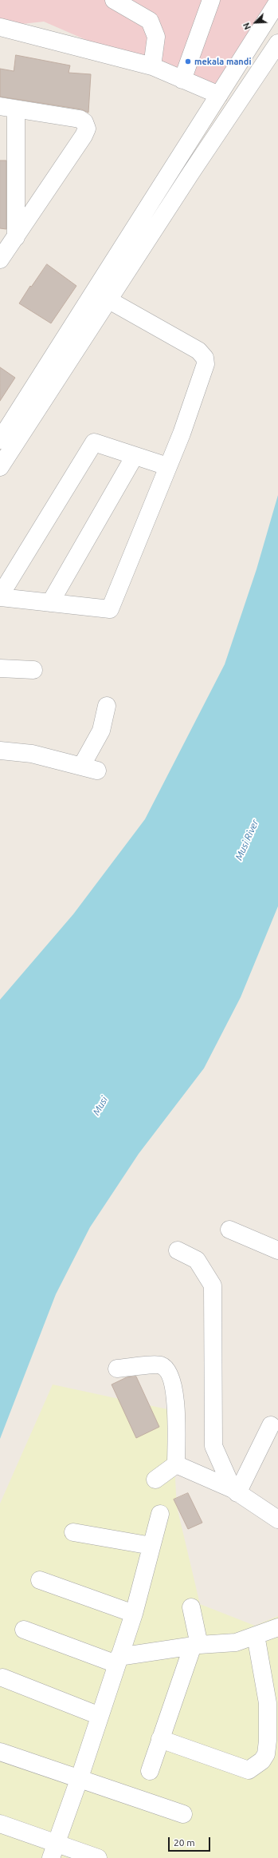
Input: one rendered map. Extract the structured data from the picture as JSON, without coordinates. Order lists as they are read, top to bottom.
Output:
{
  "water": ["Musi River", "Musi"],
  "places": ["mekala mandi"],
  "scale_bar": "20 m",
  "north": "bottom left"
}
